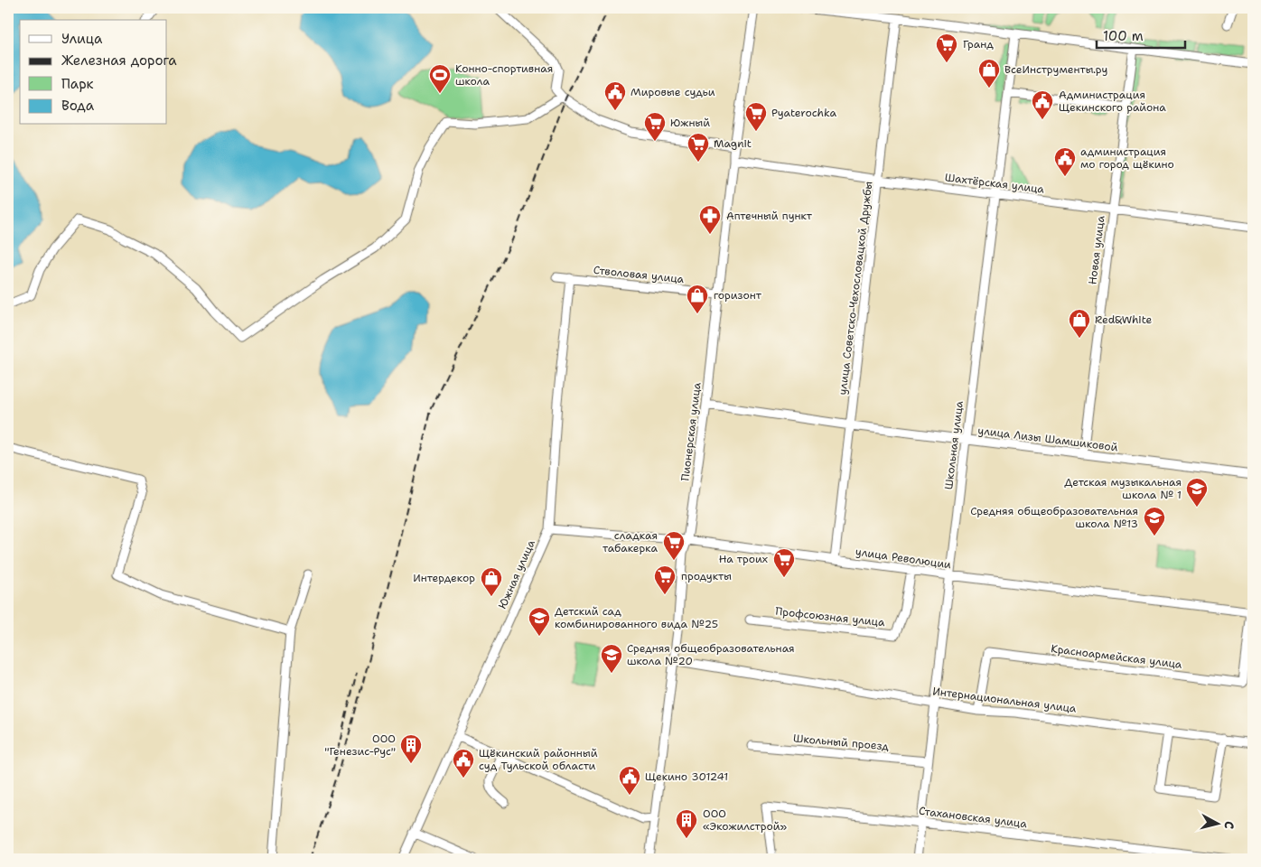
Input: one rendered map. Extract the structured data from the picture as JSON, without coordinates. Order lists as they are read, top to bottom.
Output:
{
  "streets": {
    "street": [
      "Шахтёрская улица",
      "Новая улица",
      "Стволовая улица",
      "улица Советско-Чехословацкой Дружбы",
      "Пионерская улица",
      "улица Лизы Шамшиковой",
      "Школьная улица",
      "улица Революции",
      "Южная улица",
      "Профсоюзная улица",
      "Красноармейская улица",
      "Интернациональная улица",
      "Школьный проезд",
      "Стахановская улица"
    ]
  },
  "crossings": [
    ["Шахтёрская улица", "Новая улица"],
    ["Шахтёрская улица", "улица Советско-Чехословацкой Дружбы"],
    ["Шахтёрская улица", "Пионерская улица"],
    ["Шахтёрская улица", "Школьная улица"],
    ["Новая улица", "улица Лизы Шамшиковой"],
    ["Стволовая улица", "Пионерская улица"],
    ["Стволовая улица", "Южная улица"],
    ["улица Советско-Чехословацкой Дружбы", "улица Лизы Шамшиковой"],
    ["улица Советско-Чехословацкой Дружбы", "улица Революции"],
    ["Пионерская улица", "улица Лизы Шамшиковой"],
    ["Пионерская улица", "улица Революции"],
    ["Пионерская улица", "Интернациональная улица"],
    ["улица Лизы Шамшиковой", "Школьная улица"],
    ["Школьная улица", "улица Революции"],
    ["Школьная улица", "Интернациональная улица"],
    ["Школьная улица", "Школьный проезд"],
    ["Школьная улица", "Стахановская улица"],
    ["улица Революции", "Южная улица"],
    ["улица Революции", "Профсоюзная улица"],
    ["улица Революции", "Красноармейская улица"],
    ["Красноармейская улица", "Интернациональная улица"]
  ],
  "places": {
    "supermarket": [
      "Гранд",
      "Pyaterochka",
      "Южный",
      "Magnit",
      "сладкая табакерка",
      "На троих",
      "продукты"
    ],
    "shop": [
      "ВсеИнструменты.ру",
      "горизонт",
      "Red&White",
      "Интердекор"
    ],
    "sports": ["Конно-спортивная школа"],
    "public building": [
      "Мировые судьи",
      "Администрация Щекинского района",
      "администрация мо город щёкино",
      "Щёкинский районный суд Тульской области",
      "Щекино 301241"
    ],
    "pharmacy": ["Аптечный пункт"],
    "school or university": [
      "Детская музыкальная школа № 1",
      "Средняя общеобразовательная школа №13",
      "Детский сад комбинированного вида №25",
      "Средняя общеобразовательная школа №20"
    ],
    "building": ["ООО \"Генезис-Рус\"", "ООО «Экожилстрой»"]
  },
  "legend": [
    "Улица",
    "Железная дорога",
    "Парк",
    "Вода"
  ],
  "scale_bar": "100 m",
  "north": "right"
}
